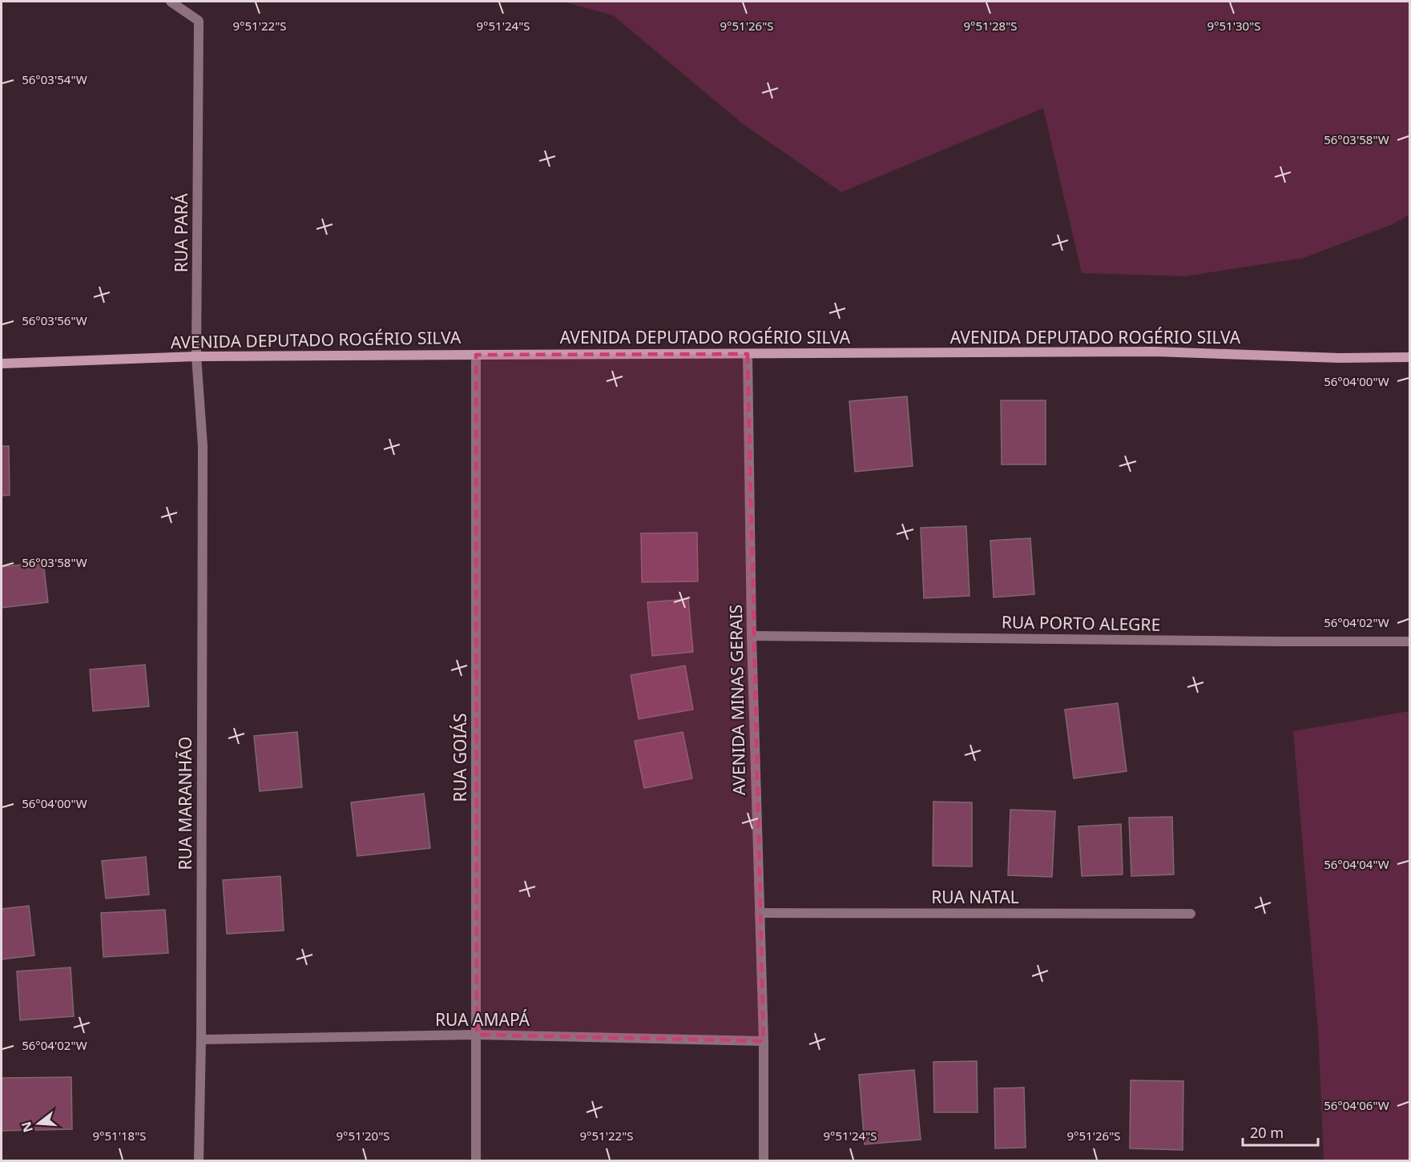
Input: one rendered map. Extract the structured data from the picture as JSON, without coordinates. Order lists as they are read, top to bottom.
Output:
{
  "streets": {
    "main road": ["AVENIDA DEPUTADO ROGÉRIO SILVA"],
    "street": [
      "RUA PARÁ",
      "RUA PORTO ALEGRE",
      "AVENIDA MINAS GERAIS",
      "RUA GOIÁS",
      "RUA MARANHÃO",
      "RUA NATAL",
      "RUA AMAPÁ"
    ]
  },
  "crossings": [
    ["RUA PARÁ", "AVENIDA DEPUTADO ROGÉRIO SILVA"],
    ["RUA PARÁ", "RUA MARANHÃO"],
    ["AVENIDA DEPUTADO ROGÉRIO SILVA", "AVENIDA MINAS GERAIS"],
    ["AVENIDA DEPUTADO ROGÉRIO SILVA", "RUA GOIÁS"],
    ["RUA PORTO ALEGRE", "AVENIDA MINAS GERAIS"],
    ["AVENIDA MINAS GERAIS", "RUA NATAL"],
    ["AVENIDA MINAS GERAIS", "RUA AMAPÁ"],
    ["RUA GOIÁS", "RUA AMAPÁ"],
    ["RUA MARANHÃO", "RUA AMAPÁ"]
  ],
  "scale_bar": "20 m",
  "north": "left",
  "coordinates": [
    "9°51'30\"S",
    "9°51'22\"S",
    "9°51'24\"S",
    "9°51'26\"S",
    "9°51'28\"S",
    "56°03'54\"W",
    "56°03'58\"W",
    "56°03'56\"W",
    "56°04'00\"W",
    "56°04'02\"W",
    "56°04'04\"W",
    "56°04'06\"W",
    "9°51'18\"S",
    "9°51'20\"S"
  ]
}
